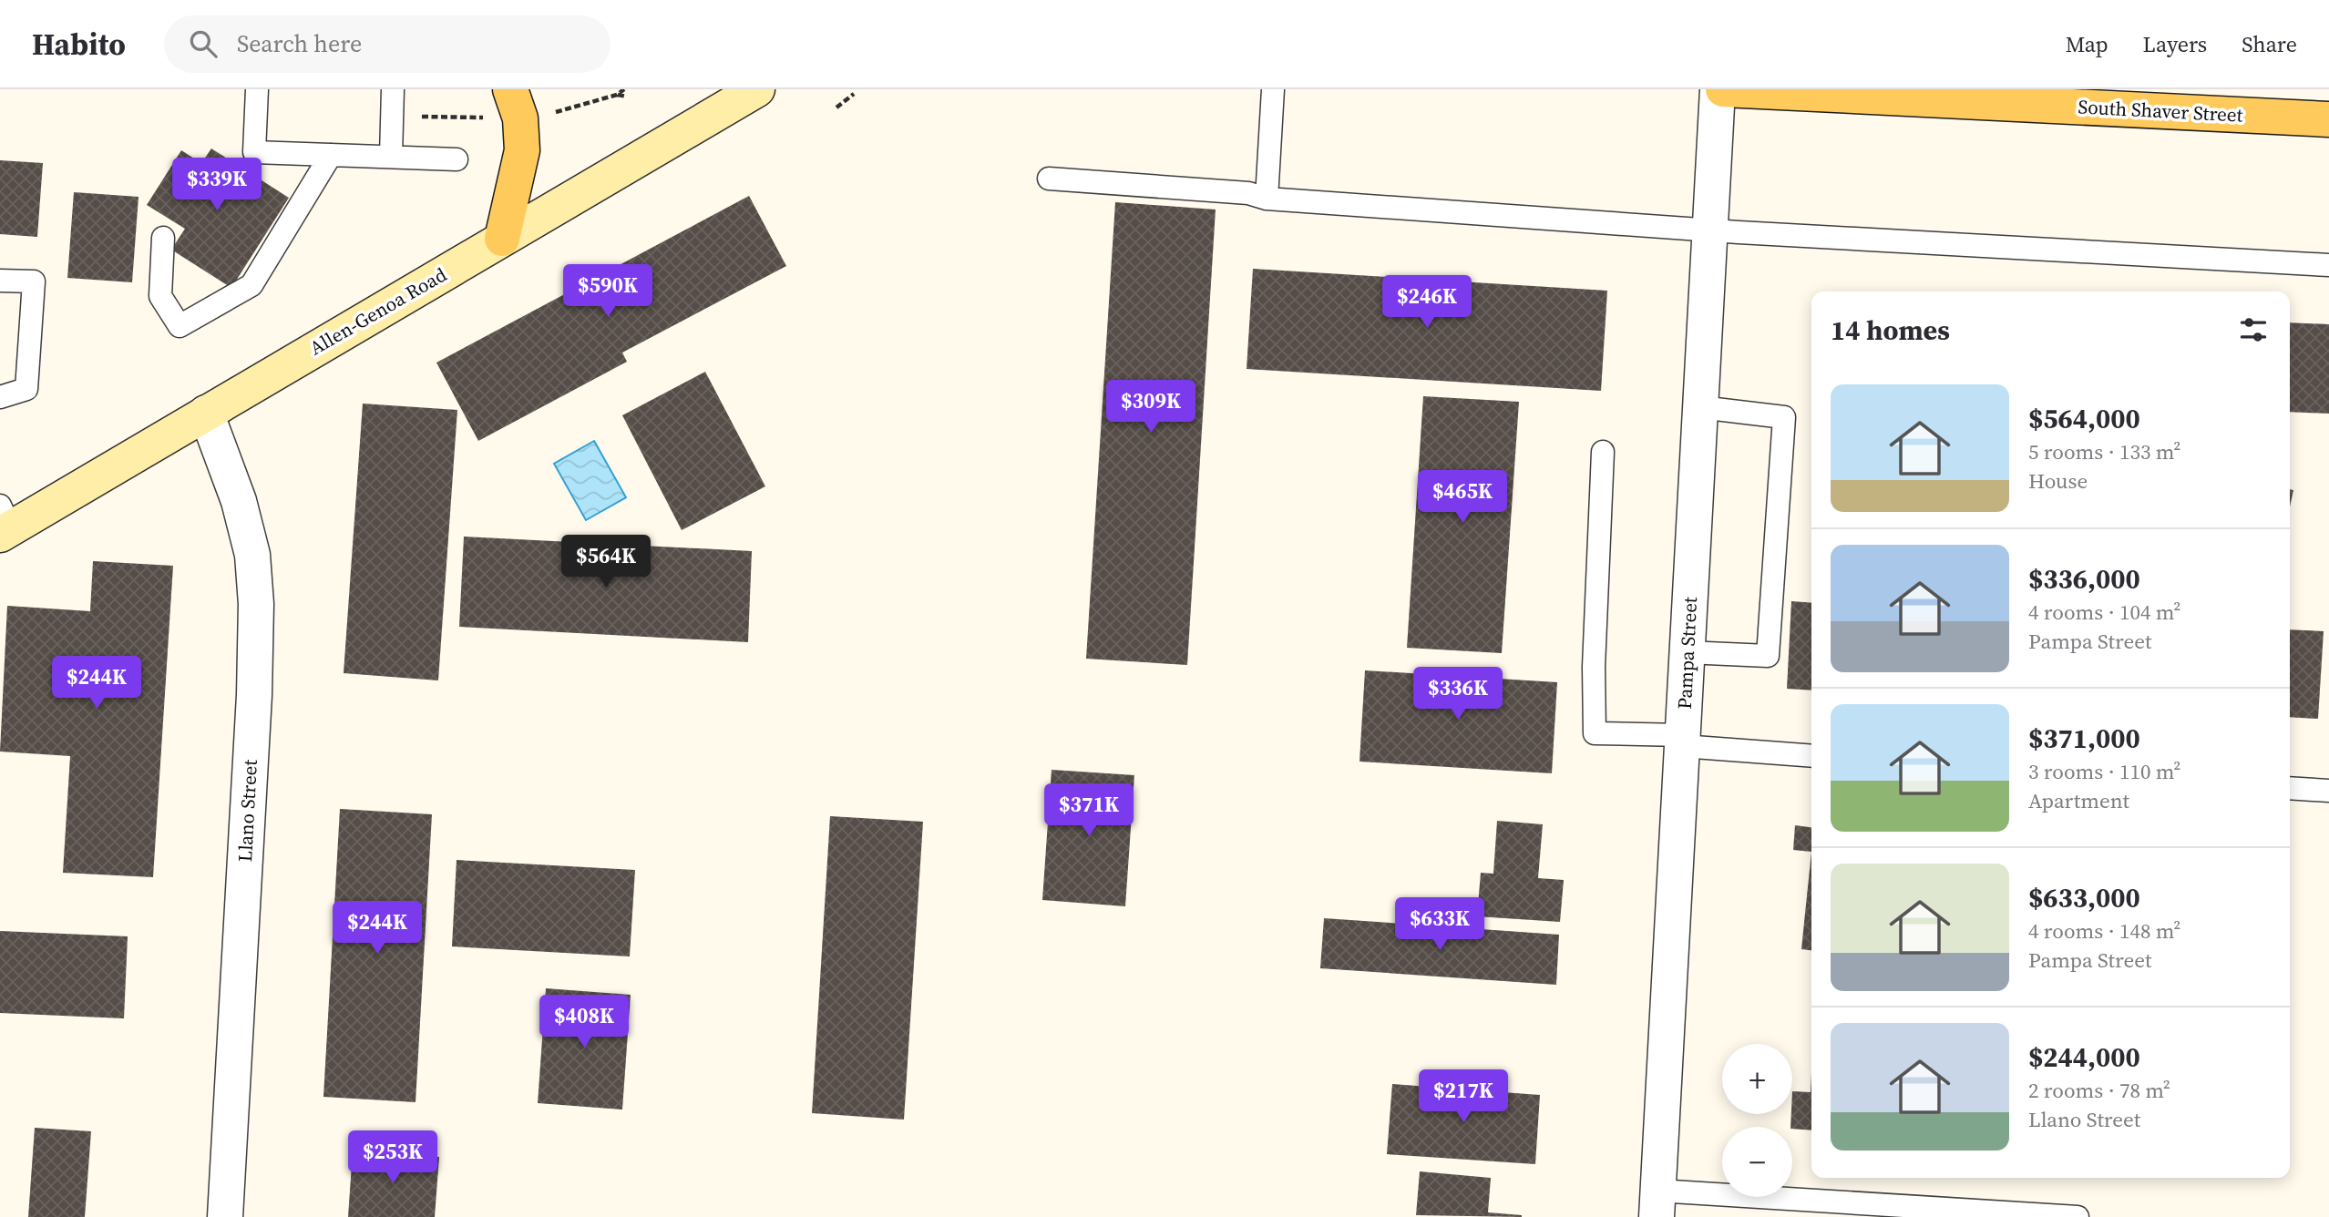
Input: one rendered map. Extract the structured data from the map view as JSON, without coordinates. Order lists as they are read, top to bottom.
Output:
{
  "streets": {
    "main road": ["South Shaver Street", "Allen-Genoa Road"],
    "street": ["Pampa Street", "Llano Street"]
  },
  "crossings": [
    ["Allen-Genoa Road", "Llano Street"]
  ],
  "page": {
    "header": "Habito",
    "search": "Search here",
    "nav": ["Map", "Layers", "Share"],
    "price": [
      "$339K",
      "$590K",
      "$246K",
      "$309K",
      "$465K",
      "$564K",
      "$244K",
      "$336K",
      "$371K",
      "$633K",
      "$244K",
      "$408K",
      "$217K",
      "$253K"
    ],
    "heading": "14 homes",
    "list": [
      {
        "name": "$564,000",
        "note": "5 rooms · 133 m² · House"
      },
      {
        "name": "$336,000",
        "note": "4 rooms · 104 m² · Pampa Street"
      },
      {
        "name": "$371,000",
        "note": "3 rooms · 110 m² · Apartment"
      },
      {
        "name": "$633,000",
        "note": "4 rooms · 148 m² · Pampa Street"
      },
      {
        "name": "$244,000",
        "note": "2 rooms · 78 m² · Llano Street"
      }
    ],
    "map_buttons": ["+", "−"]
  }
}
